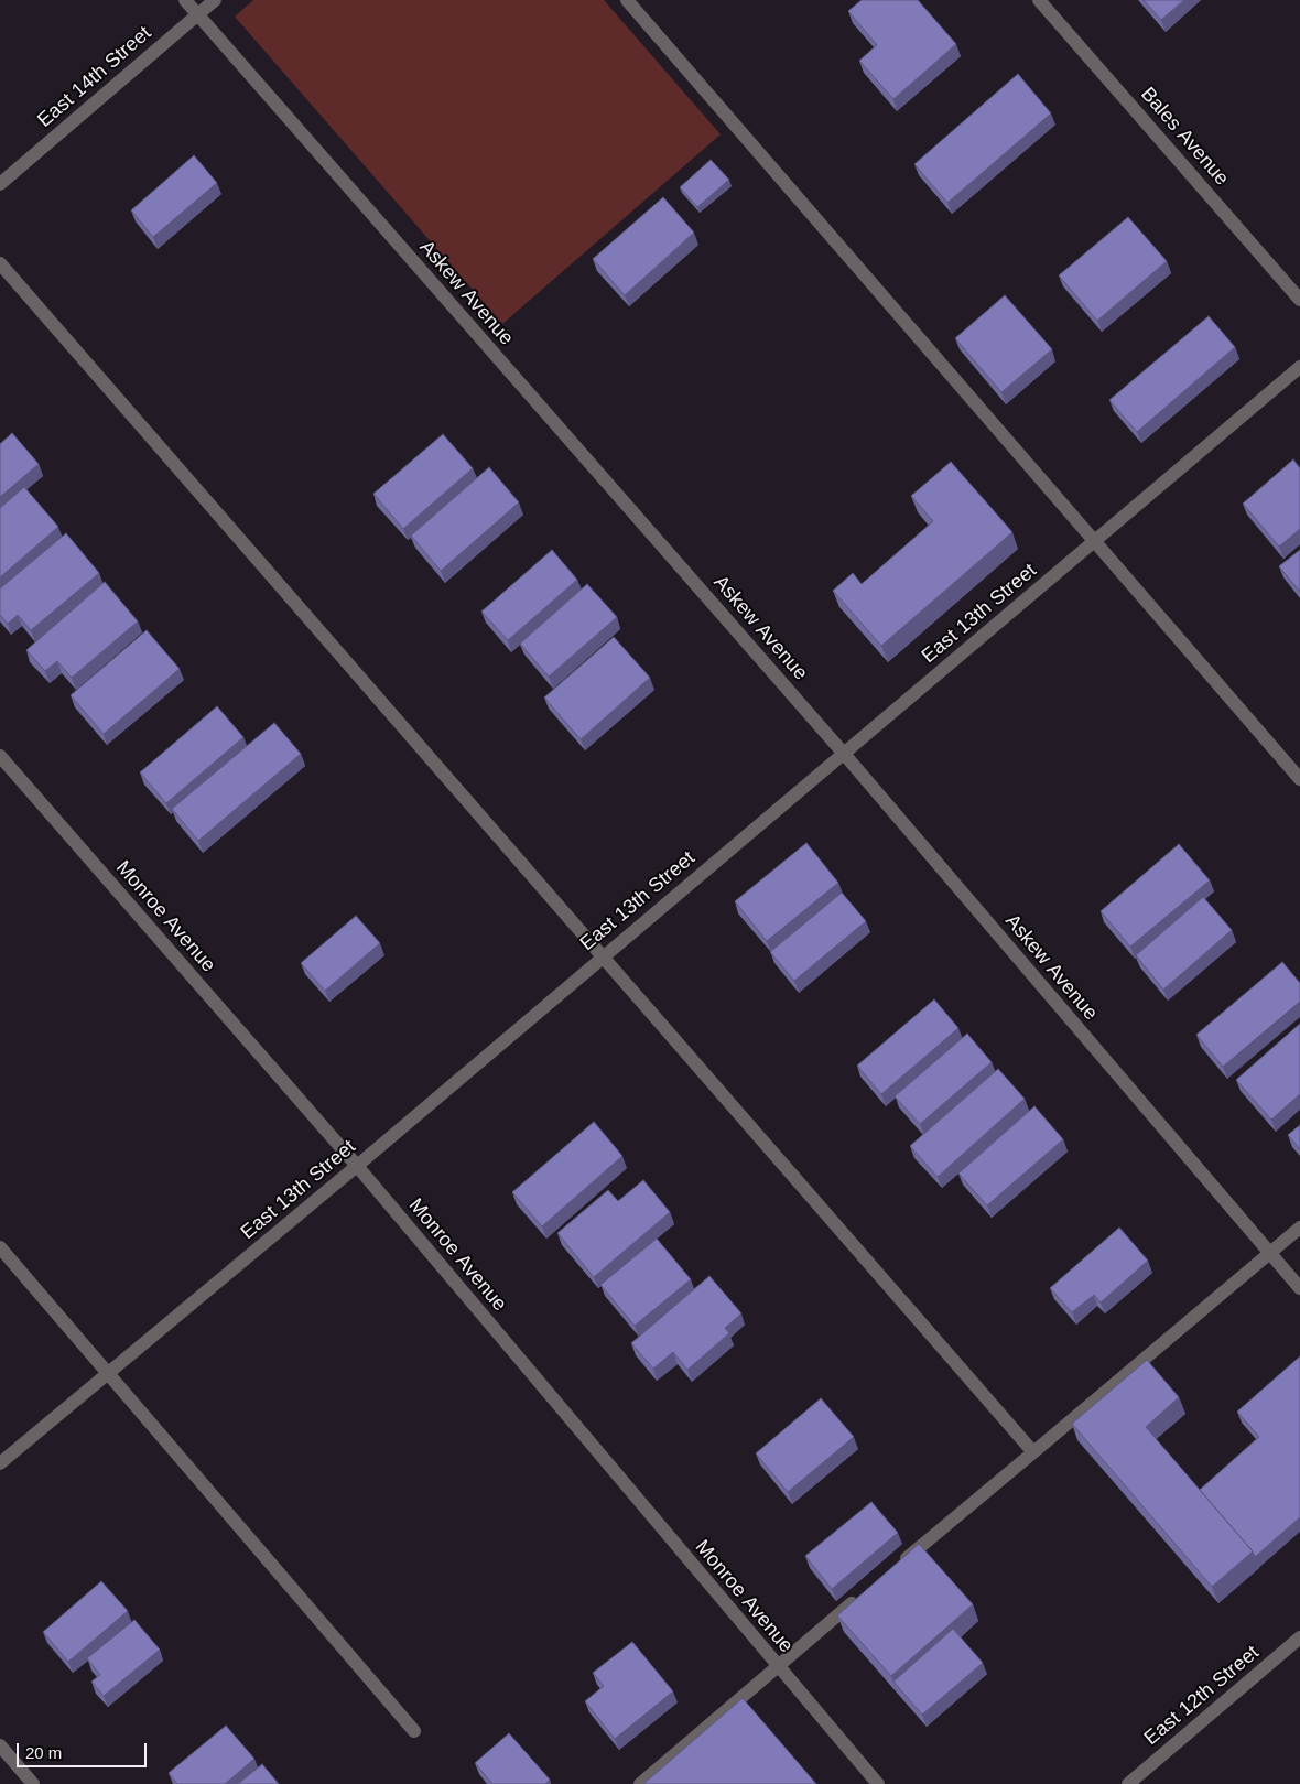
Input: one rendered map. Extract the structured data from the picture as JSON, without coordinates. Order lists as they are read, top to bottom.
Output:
{
  "streets": {
    "street": [
      "East 14th Street",
      "Bales Avenue",
      "Askew Avenue",
      "East 13th Street",
      "Monroe Avenue",
      "East 12th Street"
    ]
  },
  "crossings": [
    ["East 14th Street", "Askew Avenue"],
    ["Askew Avenue", "East 13th Street"],
    ["East 13th Street", "Monroe Avenue"]
  ],
  "scale_bar": "20 m"
}
